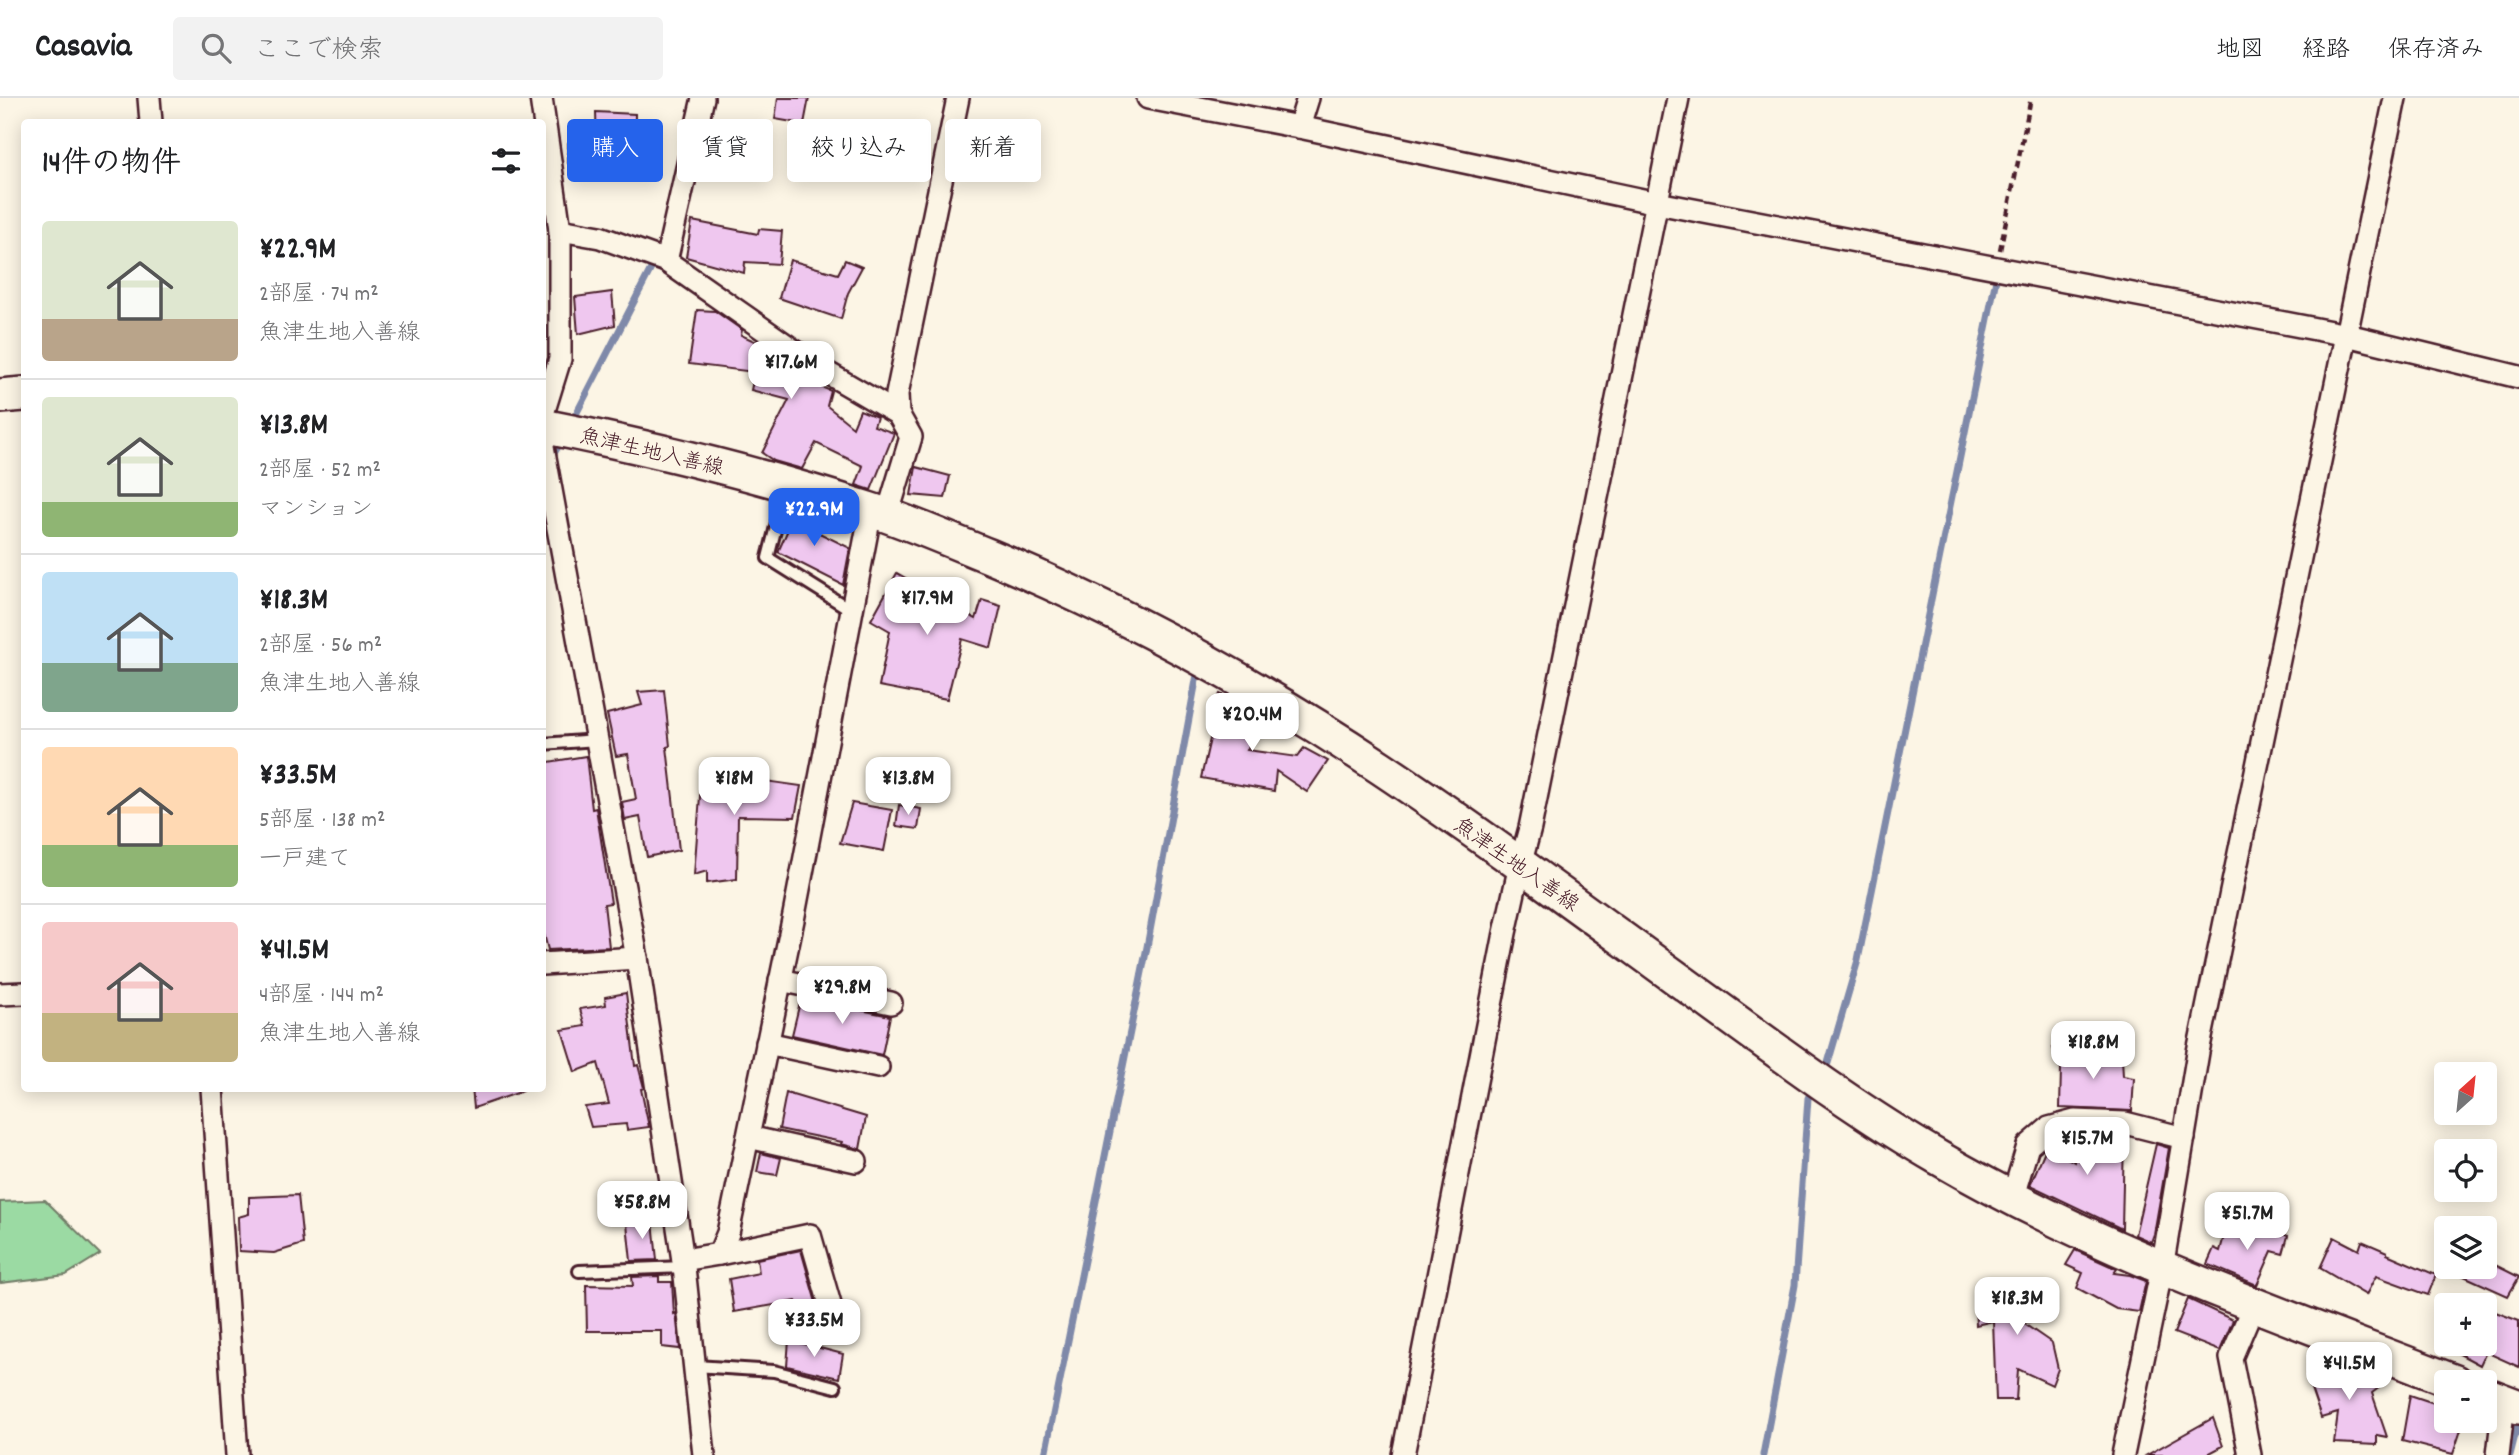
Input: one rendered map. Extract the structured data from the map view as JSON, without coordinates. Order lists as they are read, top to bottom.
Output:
{
  "streets": {
    "main road": ["魚津生地入善線"]
  },
  "north": "top right",
  "page": {
    "header": "Casavia",
    "search": "ここで検索",
    "nav": ["地図", "経路", "保存済み"],
    "chip": [
      "購入",
      "賃貸",
      "絞り込み",
      "新着"
    ],
    "heading": "14件の物件",
    "list": [
      {
        "name": "¥22.9M",
        "note": "2部屋 · 74 m² · 魚津生地入善線"
      },
      {
        "name": "¥13.8M",
        "note": "2部屋 · 52 m² · マンション"
      },
      {
        "name": "¥18.3M",
        "note": "2部屋 · 56 m² · 魚津生地入善線"
      },
      {
        "name": "¥33.5M",
        "note": "5部屋 · 138 m² · 一戸建て"
      },
      {
        "name": "¥41.5M",
        "note": "4部屋 · 144 m² · 魚津生地入善線"
      }
    ],
    "price": [
      "¥17.6M",
      "¥22.9M",
      "¥17.9M",
      "¥20.4M",
      "¥18M",
      "¥13.8M",
      "¥29.8M",
      "¥18.8M",
      "¥15.7M",
      "¥58.8M",
      "¥51.7M",
      "¥18.3M",
      "¥33.5M",
      "¥41.5M"
    ],
    "map_buttons": ["+", "−"]
  }
}
